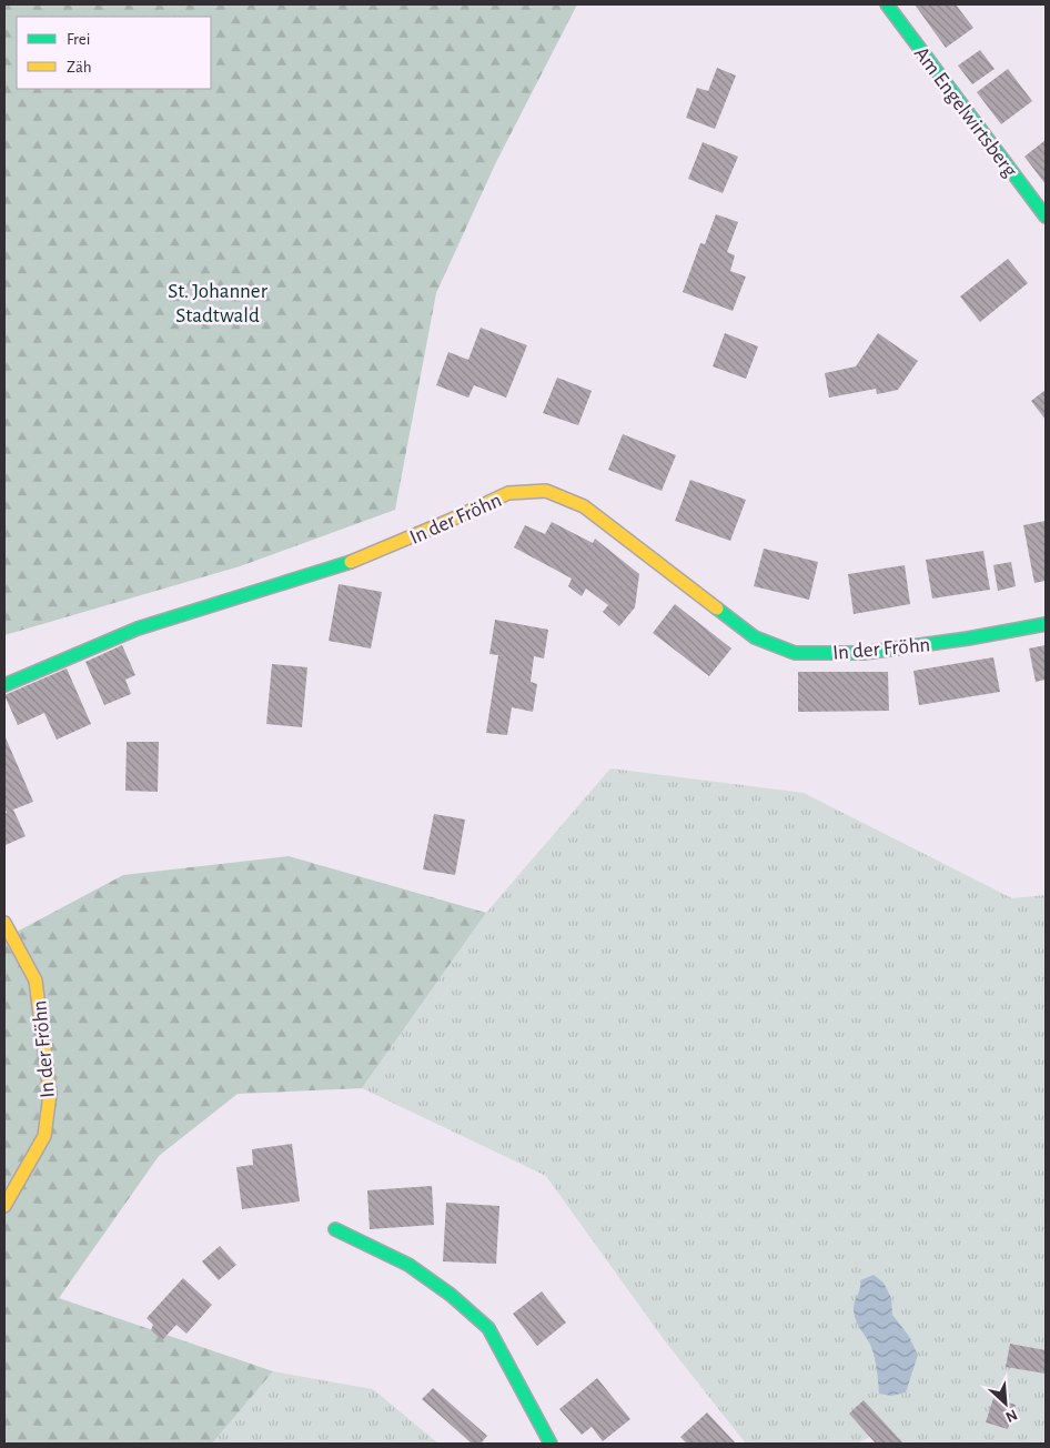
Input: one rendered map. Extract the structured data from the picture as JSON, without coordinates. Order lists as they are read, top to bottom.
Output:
{
  "streets": {
    "street": ["Am Engelwirtsberg", "In der Fröhn"]
  },
  "parks": ["St. Johanner Stadtwald"],
  "legend": ["Frei", "Zäh"],
  "north": "bottom right"
}
